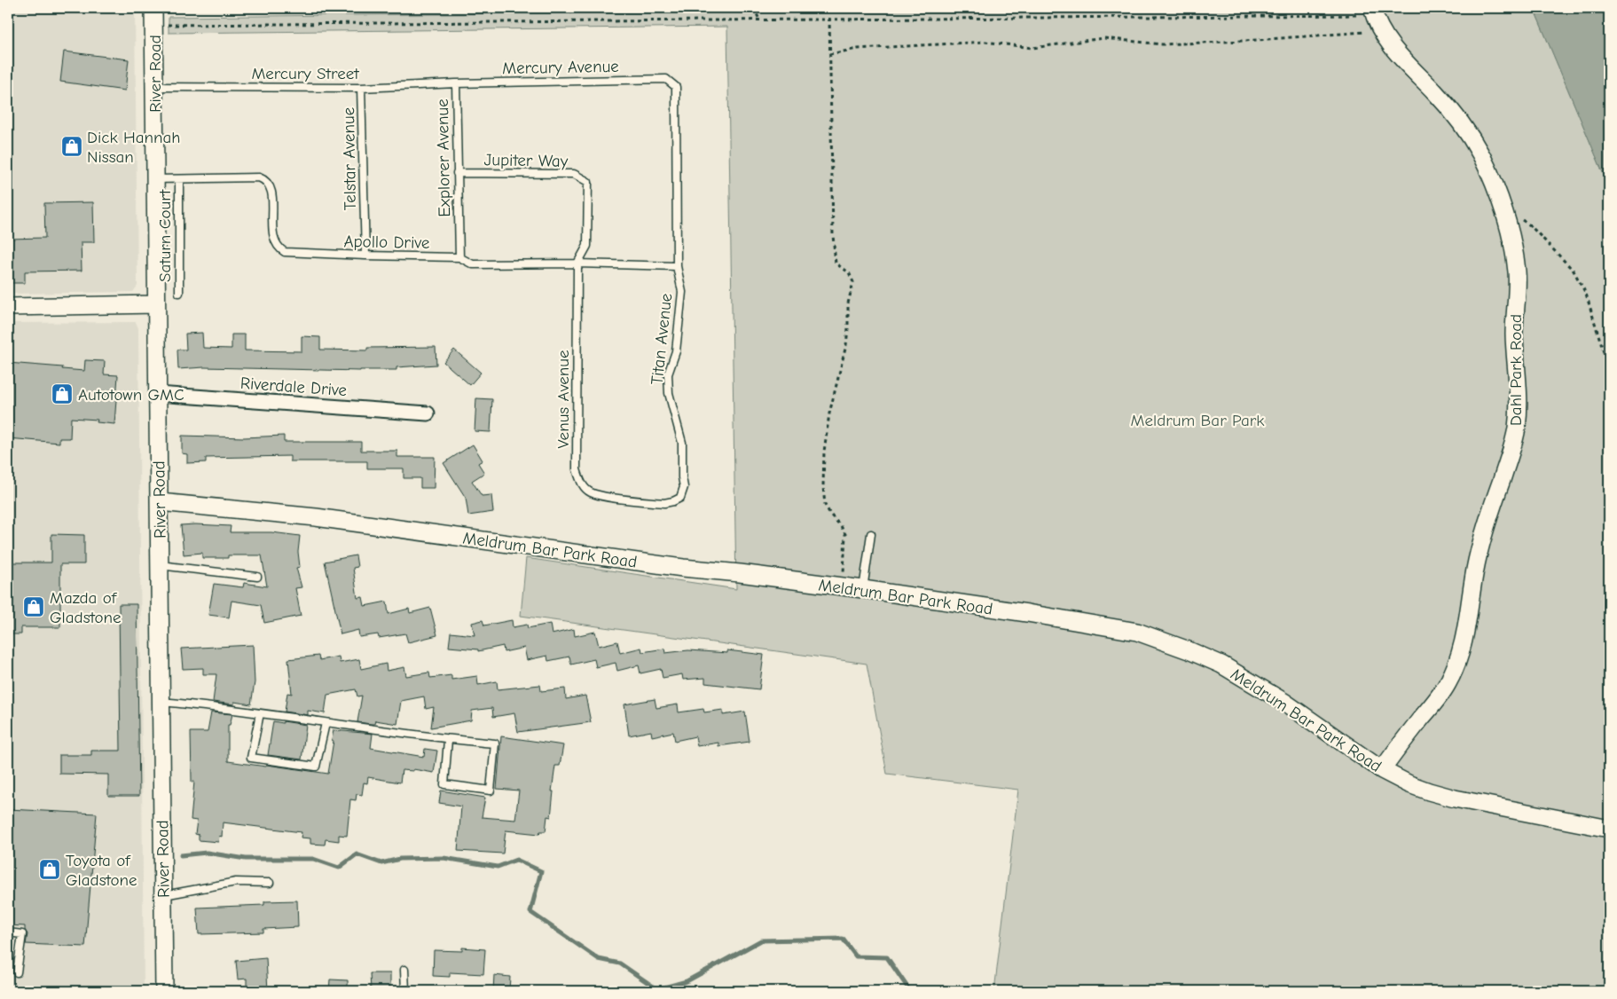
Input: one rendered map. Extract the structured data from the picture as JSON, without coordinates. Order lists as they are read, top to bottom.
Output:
{
  "streets": {
    "street": [
      "River Road",
      "Dahl Park Road",
      "Riverdale Drive",
      "Meldrum Bar Park Road"
    ],
    "lane": [
      "Mercury Avenue",
      "Mercury Street",
      "Explorer Avenue",
      "Telstar Avenue",
      "Jupiter Way",
      "Saturn Court",
      "Apollo Drive",
      "Titan Avenue",
      "Venus Avenue"
    ]
  },
  "crossings": [
    ["Mercury Avenue", "Mercury Street"],
    ["Mercury Avenue", "Explorer Avenue"],
    ["Mercury Avenue", "Titan Avenue"],
    ["Mercury Street", "River Road"],
    ["Mercury Street", "Explorer Avenue"],
    ["Mercury Street", "Telstar Avenue"],
    ["River Road", "Apollo Drive"],
    ["River Road", "Riverdale Drive"],
    ["River Road", "Meldrum Bar Park Road"],
    ["Explorer Avenue", "Jupiter Way"],
    ["Explorer Avenue", "Apollo Drive"],
    ["Telstar Avenue", "Apollo Drive"],
    ["Jupiter Way", "Apollo Drive"],
    ["Jupiter Way", "Venus Avenue"],
    ["Saturn Court", "Apollo Drive"],
    ["Apollo Drive", "Titan Avenue"],
    ["Apollo Drive", "Venus Avenue"],
    ["Titan Avenue", "Venus Avenue"],
    ["Dahl Park Road", "Meldrum Bar Park Road"]
  ],
  "parks": ["Meldrum Bar Park"],
  "places": {
    "shop": [
      "Dick Hannah Nissan",
      "Autotown GMC",
      "Mazda of Gladstone",
      "Toyota of Gladstone"
    ]
  }
}
